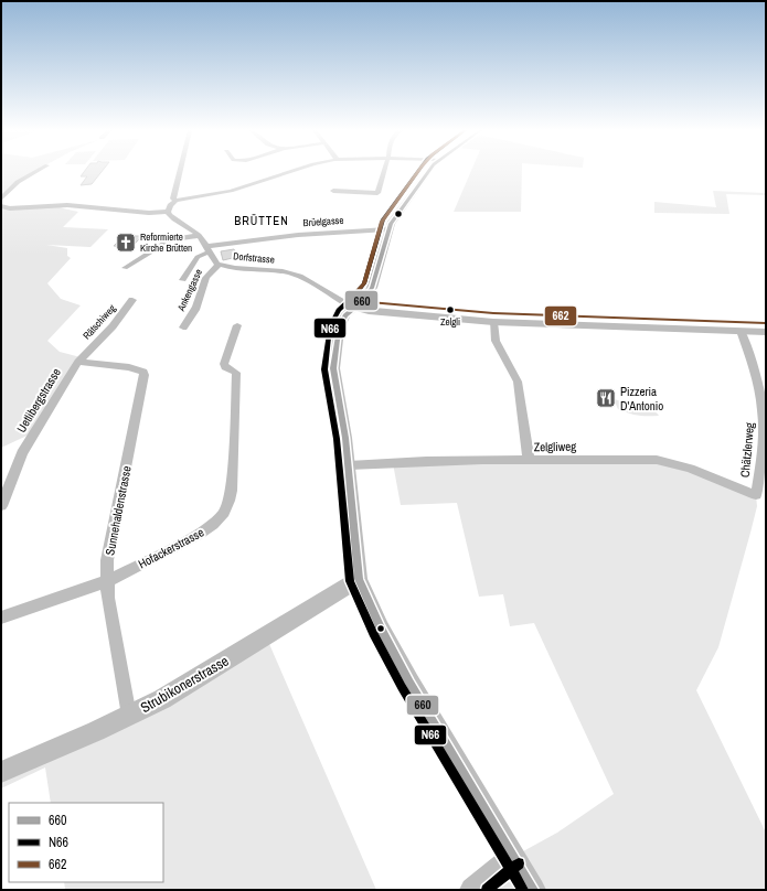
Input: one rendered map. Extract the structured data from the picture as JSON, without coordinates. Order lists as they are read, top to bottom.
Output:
{
  "streets": {
    "street": [
      "Brüelgasse",
      "Dorfstrasse",
      "Ankengasse",
      "Rätschiweg",
      "Uetlibergstrasse",
      "Zelgliweg",
      "Chätzlerweg",
      "Sunnehaldenstrasse",
      "Hofackerstrasse",
      "Strubikonerstrasse"
    ]
  },
  "crossings": [
    ["Brüelgasse", "Dorfstrasse"],
    ["Dorfstrasse", "Ankengasse"],
    ["Rätschiweg", "Uetlibergstrasse"],
    ["Rätschiweg", "Sunnehaldenstrasse"],
    ["Uetlibergstrasse", "Sunnehaldenstrasse"],
    ["Zelgliweg", "Chätzlerweg"],
    ["Sunnehaldenstrasse", "Hofackerstrasse"],
    ["Sunnehaldenstrasse", "Strubikonerstrasse"]
  ],
  "districts": ["BRÜTTEN"],
  "places": {
    "church": ["Reformierte Kirche Brütten"],
    "other": ["Zelgli"],
    "restaurant": ["Pizzeria D'Antonio"]
  },
  "lines": ["transit line 660", "transit line N66", "transit line 662"],
  "legend": ["660", "N66", "662"]
}
